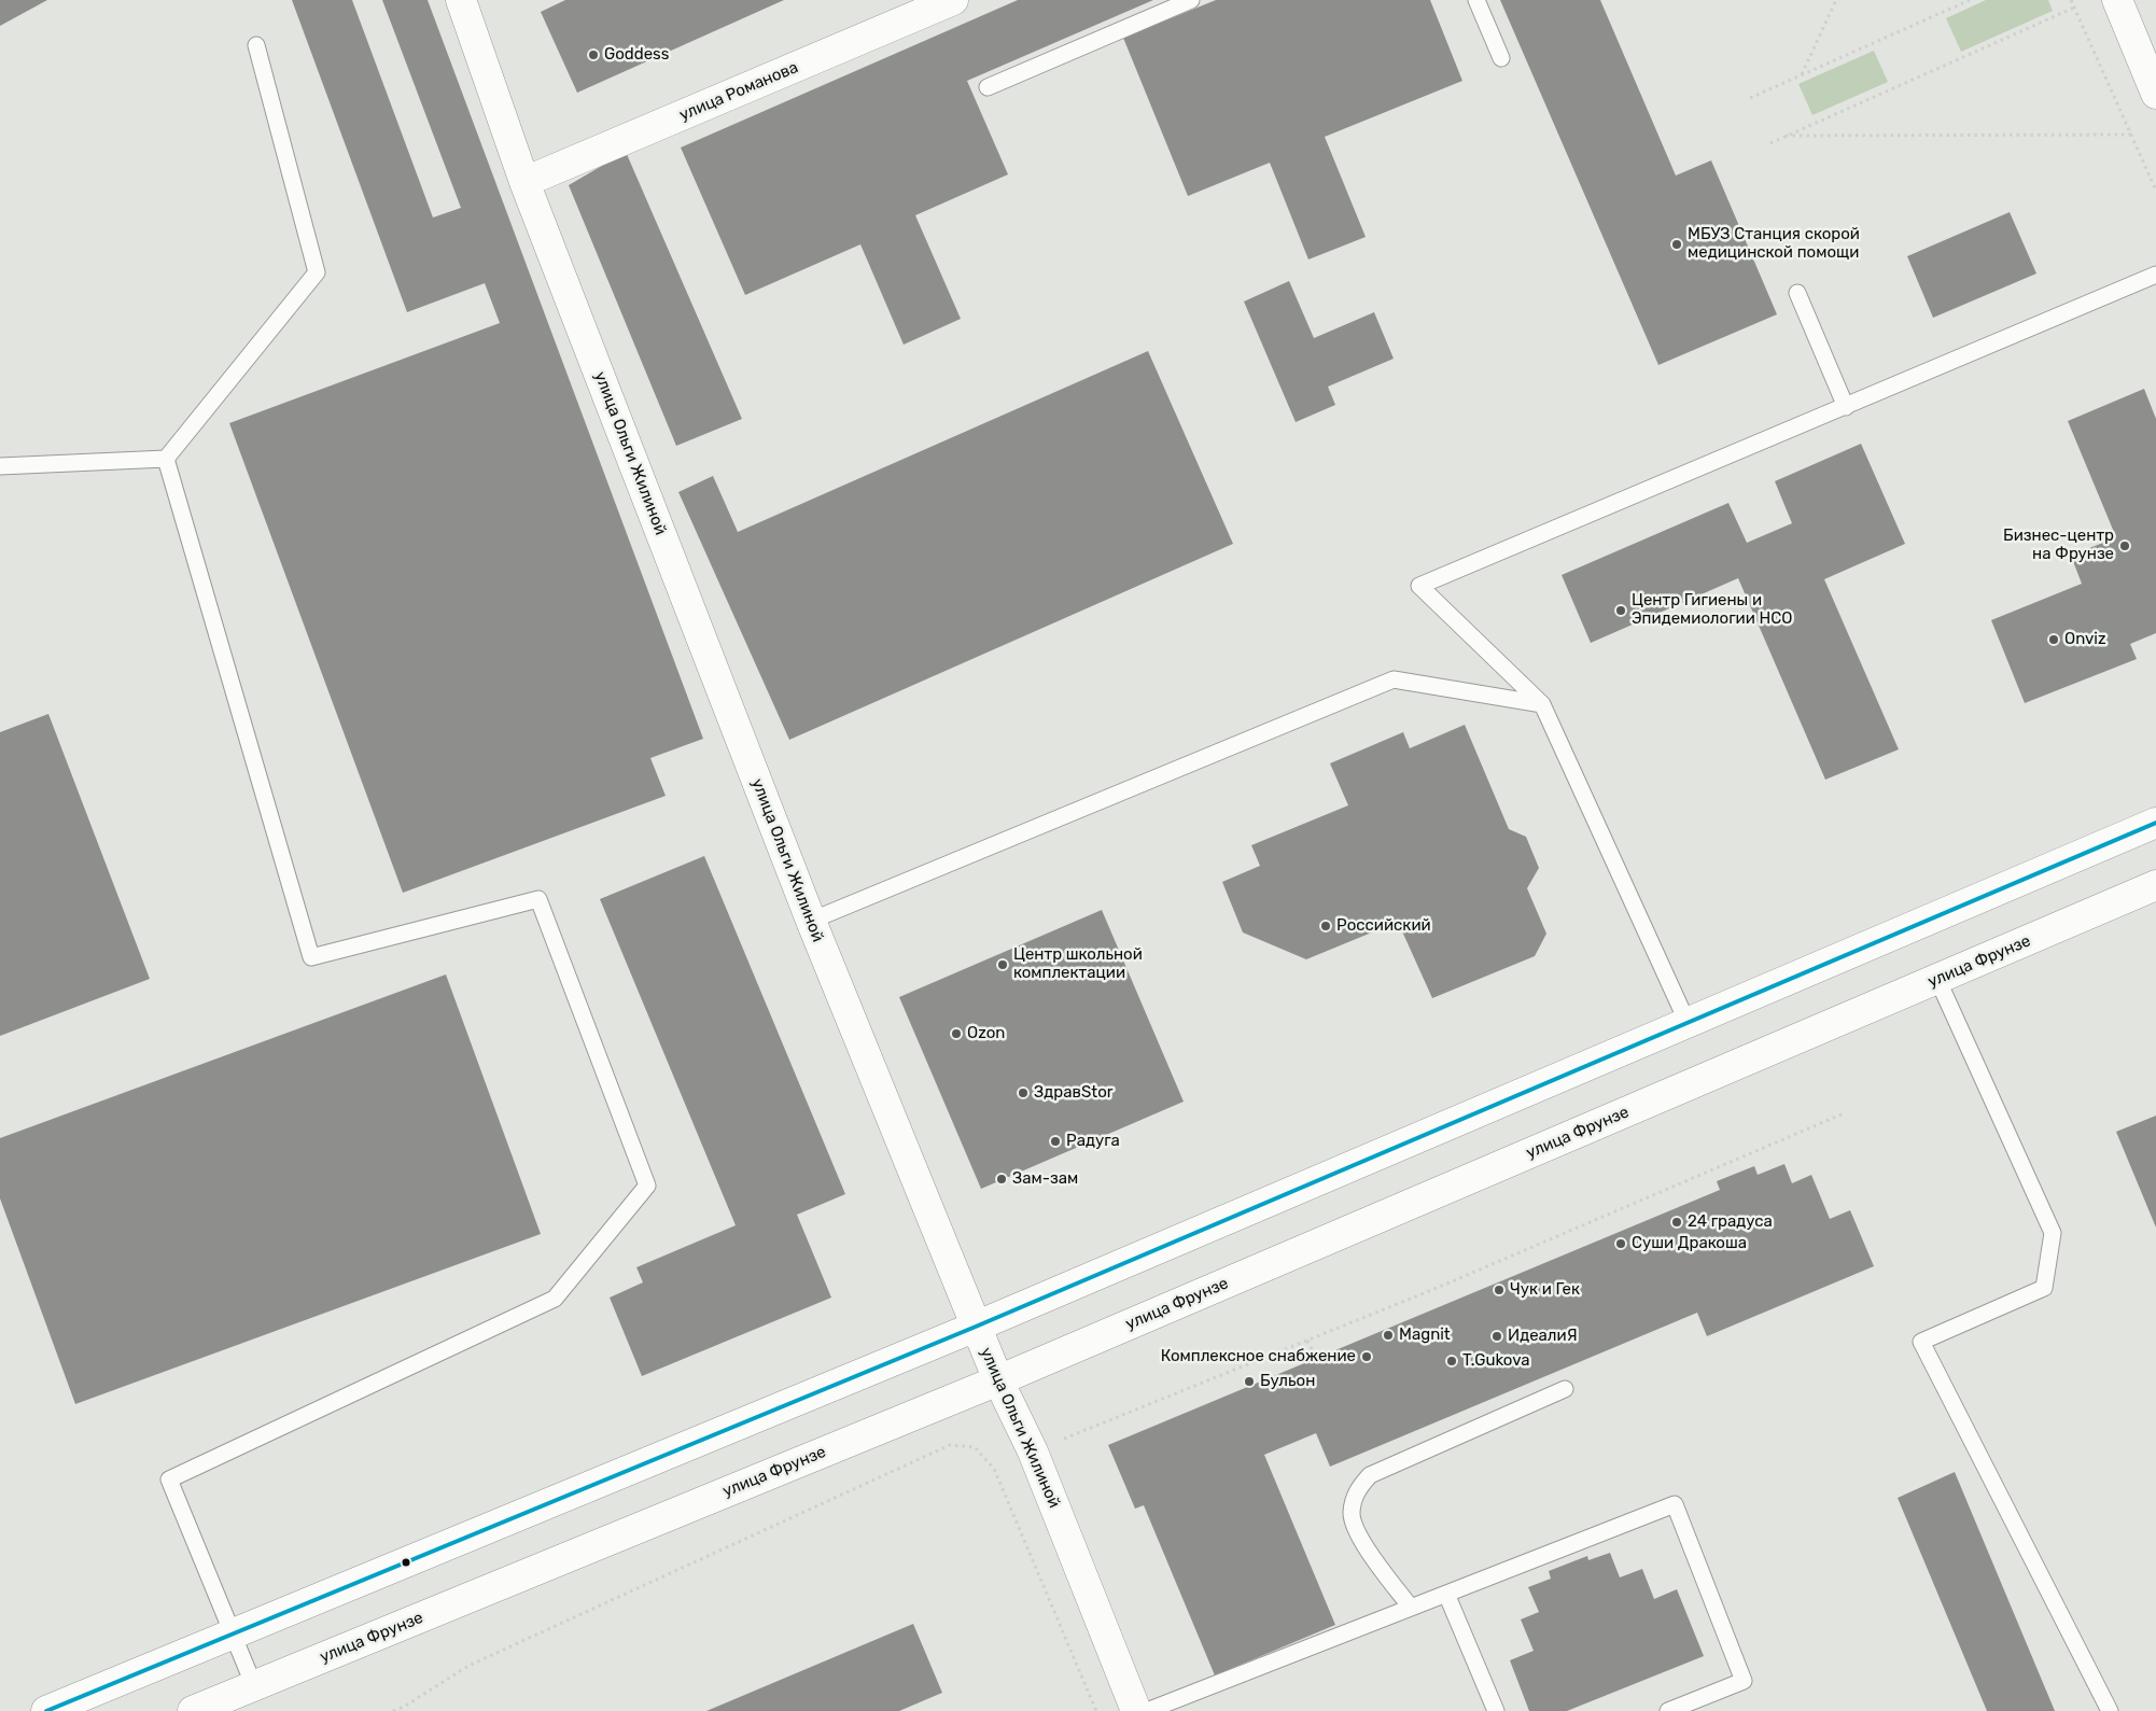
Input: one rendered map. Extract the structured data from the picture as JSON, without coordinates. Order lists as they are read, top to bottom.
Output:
{
  "streets": {
    "main road": ["улица Романова", "улица Ольги Жилиной", "улица Фрунзе"]
  },
  "crossings": [
    ["улица Романова", "улица Ольги Жилиной"],
    ["улица Ольги Жилиной", "улица Фрунзе"]
  ],
  "places": [
    "Goddess",
    "МБУЗ Станция скорой медицинской помощи",
    "Бизнес-центр на Фрунзе",
    "Центр Гигиены и Эпидемиологии НСО",
    "Onviz",
    "Российский",
    "Центр школьной комплектации",
    "Ozon",
    "ЗдравStor",
    "Радуга",
    "Зам-зам",
    "24 градуса",
    "Суши Дракоша",
    "Чук и Гек",
    "Magnit",
    "ИдеалиЯ",
    "Комплексное снабжение",
    "T.Gukova",
    "Бульон"
  ]
}
